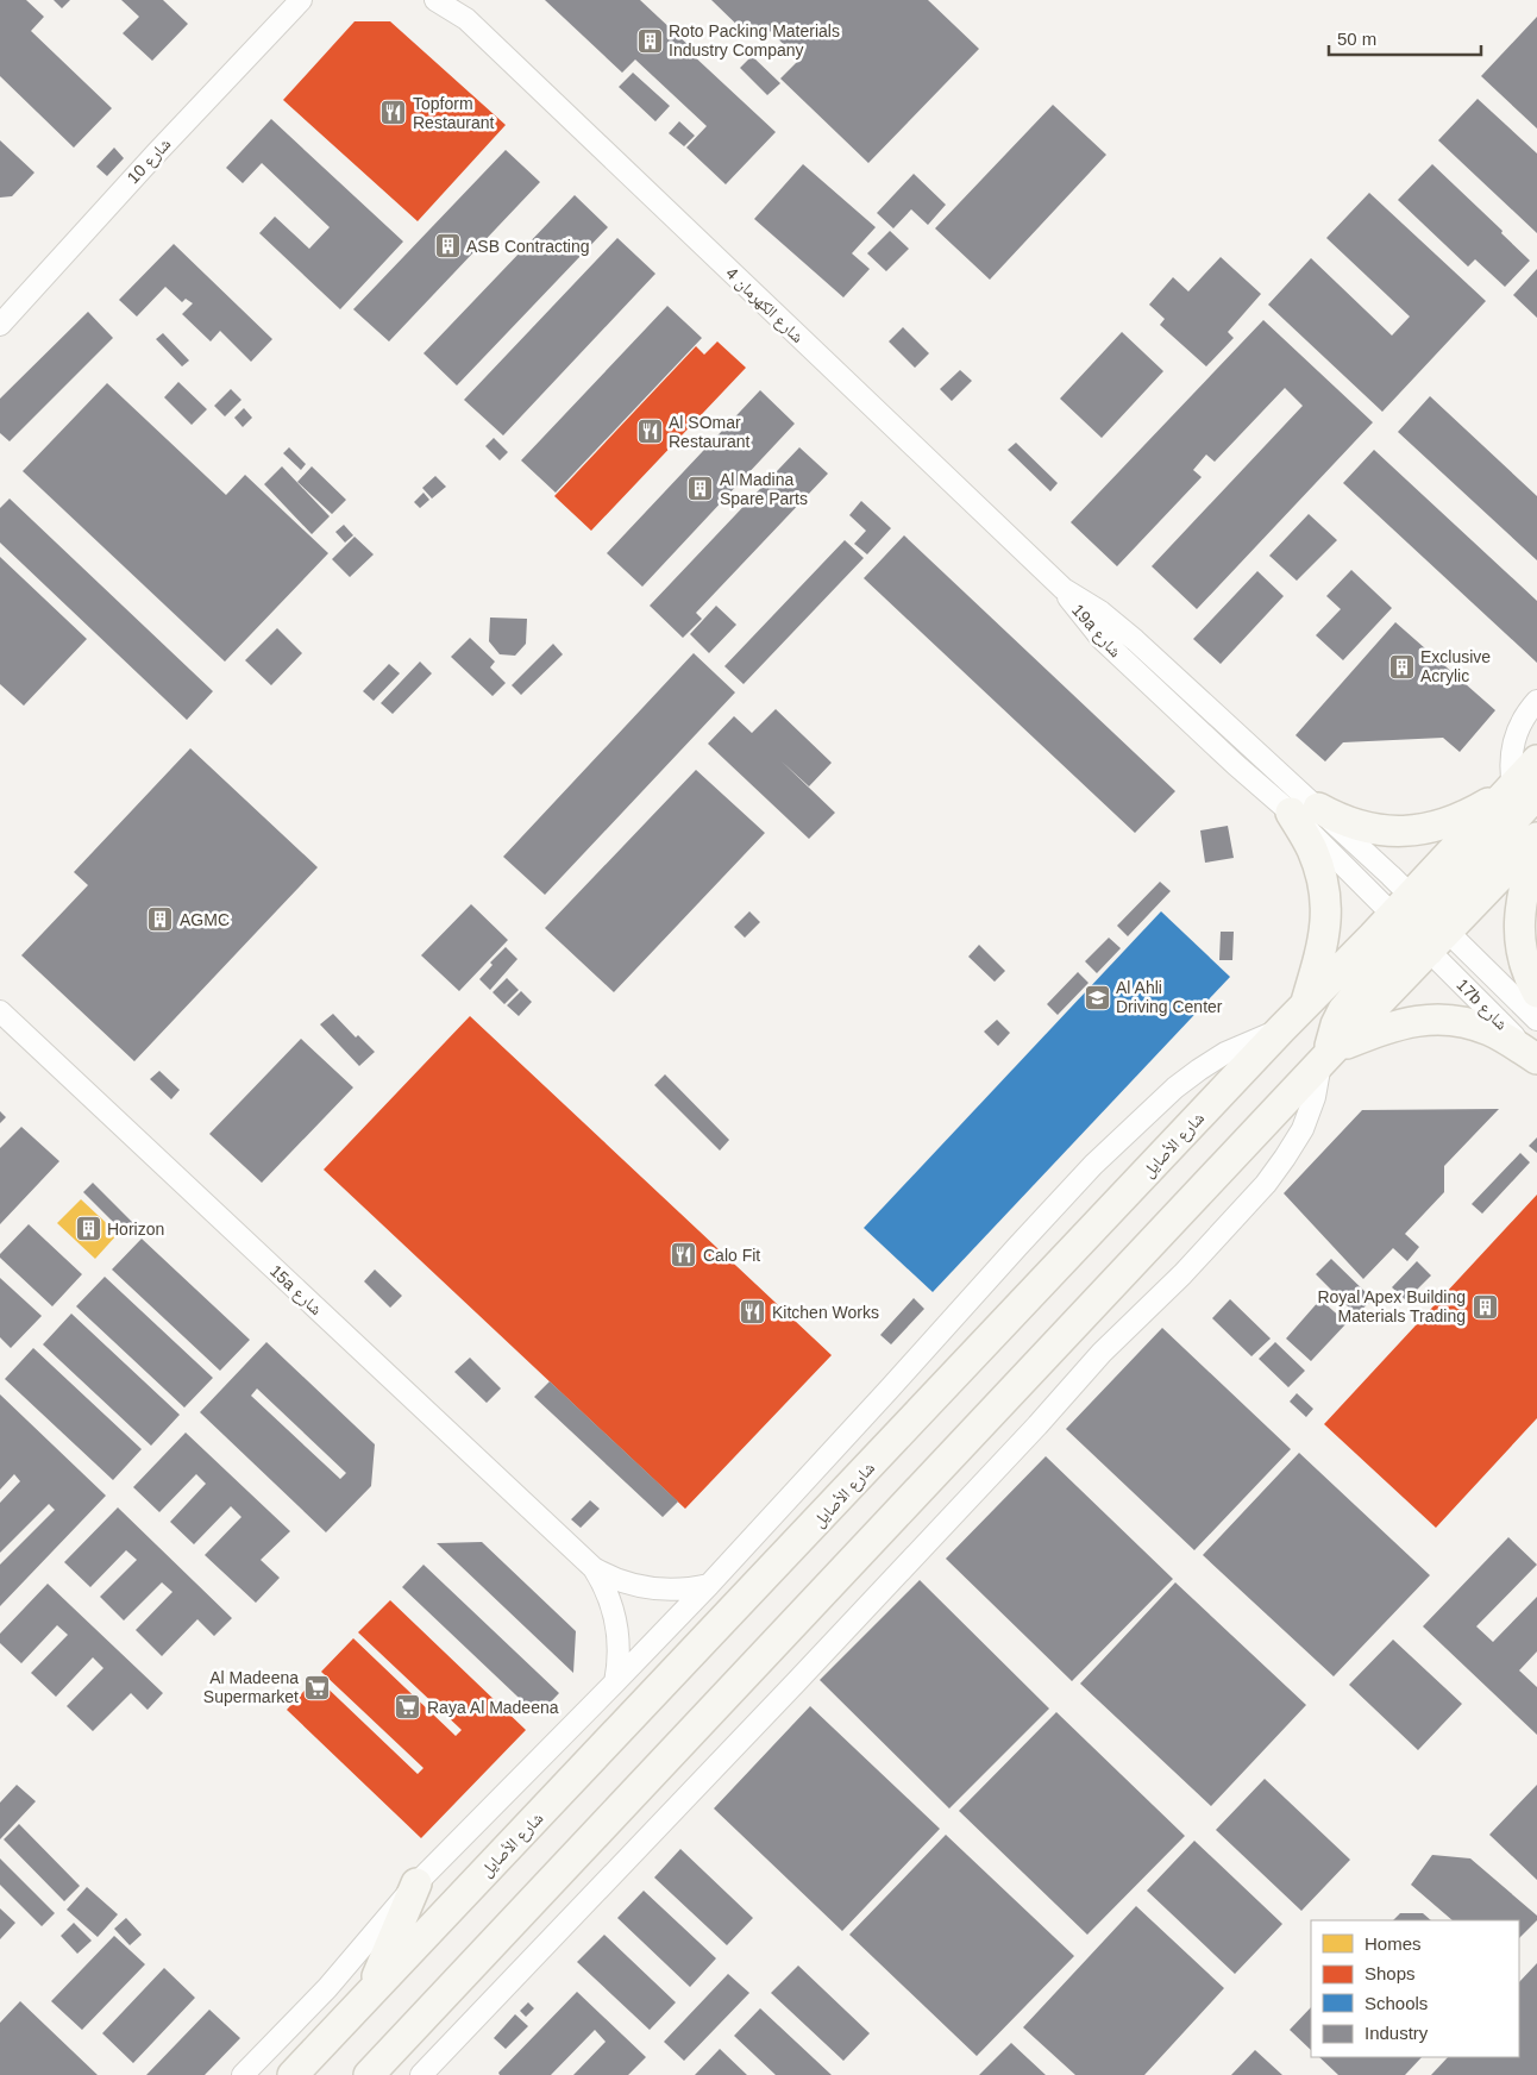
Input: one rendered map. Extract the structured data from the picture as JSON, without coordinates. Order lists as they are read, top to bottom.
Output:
{
  "streets": {
    "main road": ["شارع الأصايل"],
    "street": [
      "شارع 10",
      "شارع الكهرمان 4",
      "19a شارع",
      "17b شارع",
      "15a شارع"
    ]
  },
  "crossings": [
    ["شارع الكهرمان 4", "19a شارع"],
    ["19a شارع", "17b شارع"],
    ["19a شارع", "شارع الأصايل"],
    ["17b شارع", "شارع الأصايل"]
  ],
  "places": {
    "building": [
      "Roto Packing Materials Industry Company",
      "ASB Contracting",
      "Al Madina Spare Parts",
      "Exclusive Acrylic",
      "AGMC",
      "Horizon",
      "Royal Apex Building Materials Trading"
    ],
    "restaurant": [
      "Topform Restaurant",
      "Al SOmar Restaurant",
      "Calo Fit",
      "Kitchen Works"
    ],
    "school or university": ["Al Ahli Driving Center"],
    "supermarket": ["Al Madeena Supermarket", "Raya Al Madeena"]
  },
  "legend": [
    "Homes",
    "Shops",
    "Schools",
    "Industry"
  ],
  "scale_bar": "50 m"
}
